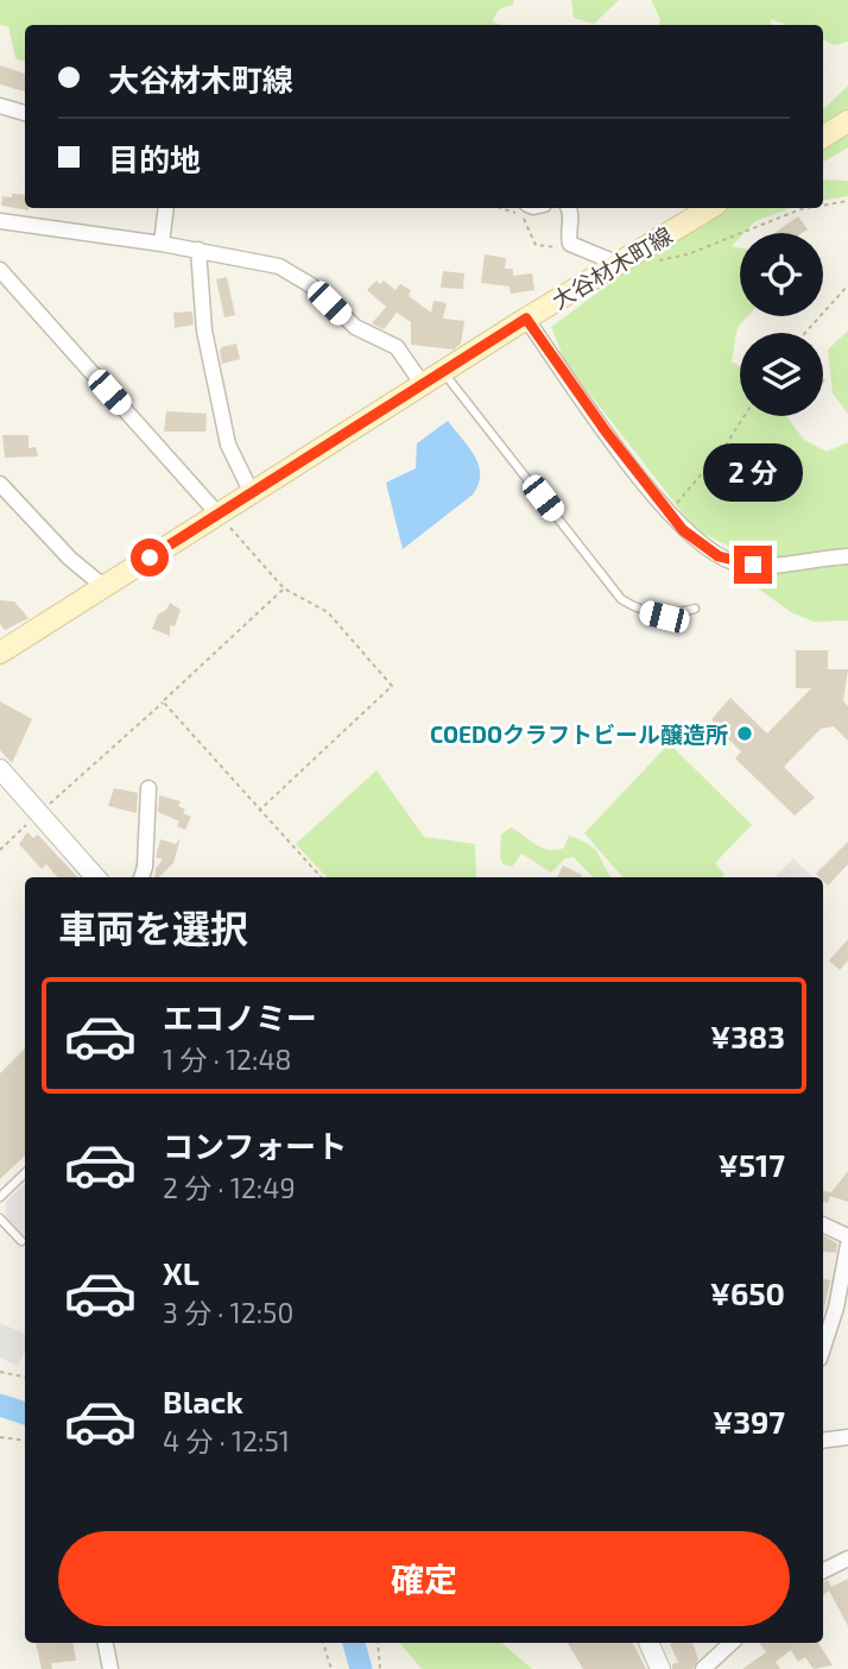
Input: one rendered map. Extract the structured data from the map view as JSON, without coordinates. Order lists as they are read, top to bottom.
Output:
{
  "streets": {
    "main road": ["大谷材木町線"]
  },
  "places": ["COEDOクラフトビール醸造所"],
  "page": {
    "banner": ["大谷材木町線", "目的地"],
    "bubble": "2 分",
    "heading": "車両を選択",
    "list": [
      {
        "name": "エコノミー",
        "note": "1 分 · 12:48",
        "value": "¥383"
      },
      {
        "name": "コンフォート",
        "note": "2 分 · 12:49",
        "value": "¥517"
      },
      {
        "name": "XL",
        "note": "3 分 · 12:50",
        "value": "¥650"
      },
      {
        "name": "Black",
        "note": "4 分 · 12:51",
        "value": "¥397"
      }
    ],
    "buttons": "確定"
  }
}
